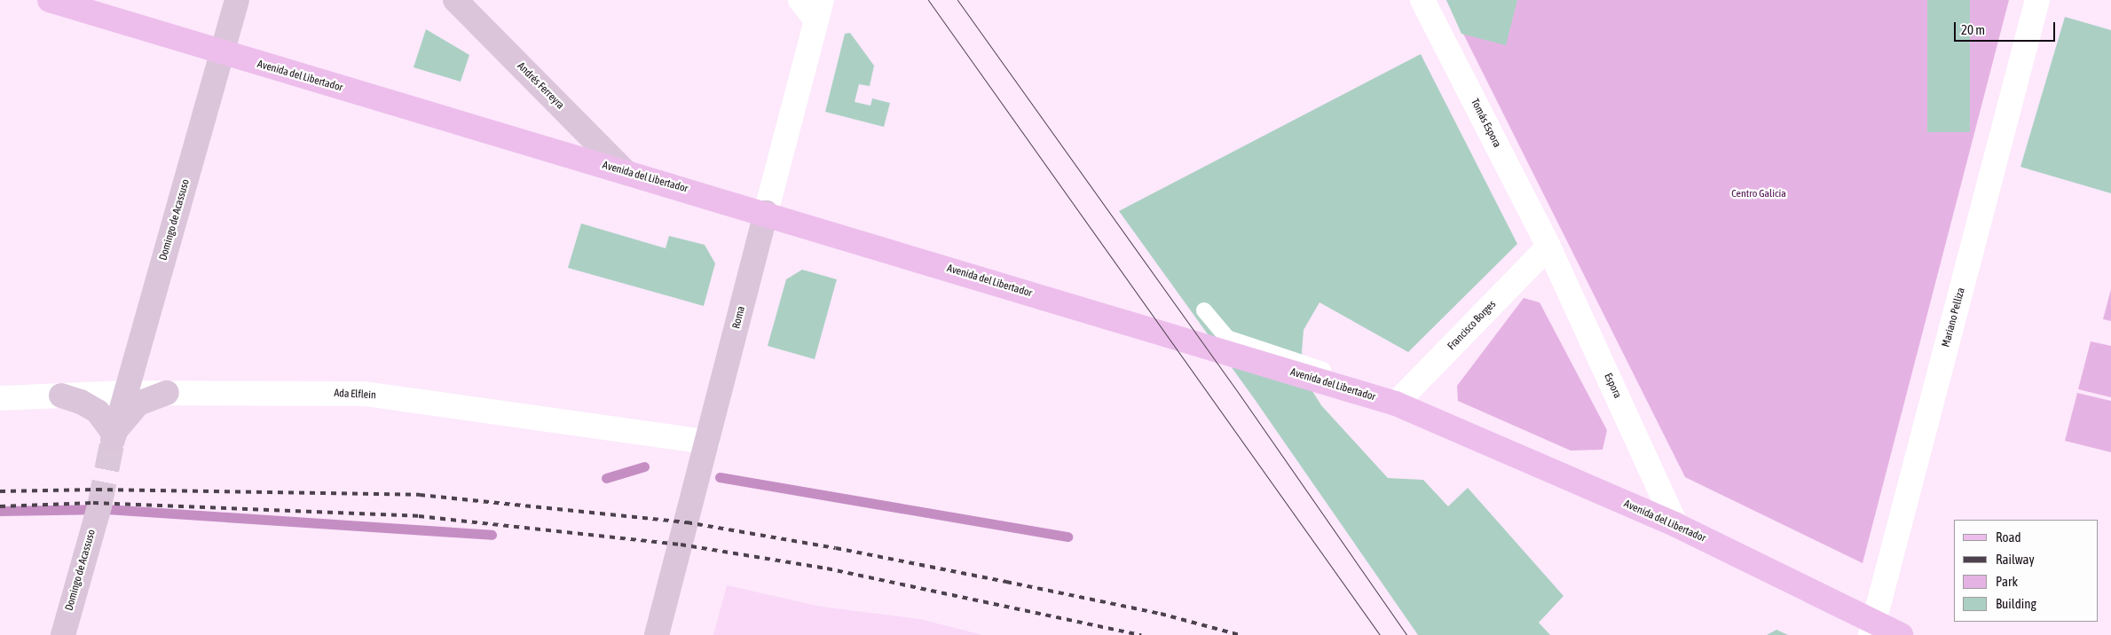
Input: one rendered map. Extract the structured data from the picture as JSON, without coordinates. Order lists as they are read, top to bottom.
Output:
{
  "streets": {
    "main road": ["Avenida del Libertador"],
    "street": [
      "Andrés Ferreyra",
      "Tomás Espora",
      "Domingo de Acassuso",
      "Roma",
      "Mariano Pelliza",
      "Francisco Borges",
      "Espora",
      "Ada Elflein"
    ]
  },
  "crossings": [
    ["Avenida del Libertador", "Andrés Ferreyra"],
    ["Avenida del Libertador", "Domingo de Acassuso"],
    ["Avenida del Libertador", "Roma"],
    ["Avenida del Libertador", "Mariano Pelliza"],
    ["Avenida del Libertador", "Francisco Borges"],
    ["Avenida del Libertador", "Espora"],
    ["Tomás Espora", "Francisco Borges"],
    ["Tomás Espora", "Espora"],
    ["Domingo de Acassuso", "Ada Elflein"],
    ["Roma", "Ada Elflein"],
    ["Francisco Borges", "Espora"]
  ],
  "parks": ["Centro Galicia"],
  "legend": [
    "Road",
    "Railway",
    "Park",
    "Building"
  ],
  "scale_bar": "20 m"
}
